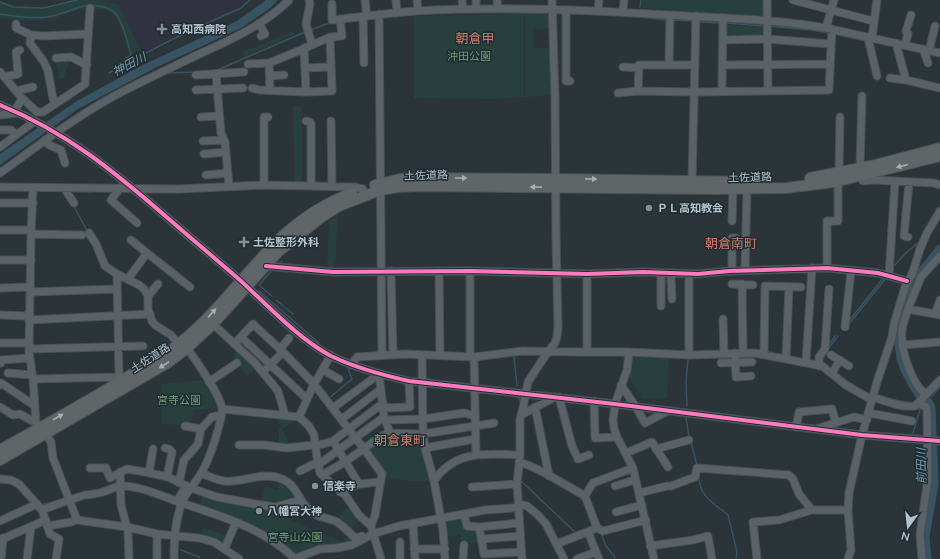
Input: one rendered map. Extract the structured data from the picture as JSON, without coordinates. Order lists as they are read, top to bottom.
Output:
{
  "streets": {
    "highway": ["土佐道路"]
  },
  "districts": ["朝倉甲", "朝倉南町", "朝倉東町"],
  "water": ["神田川", "前田川"],
  "parks": ["沖田公園", "宮寺公園", "宮寺山公園"],
  "places": {
    "health": ["高知西病院", "土佐整形外科"],
    "other": ["ＰＬ高知教会", "信楽寺", "八幡宮大神"]
  },
  "north": "bottom"
}
